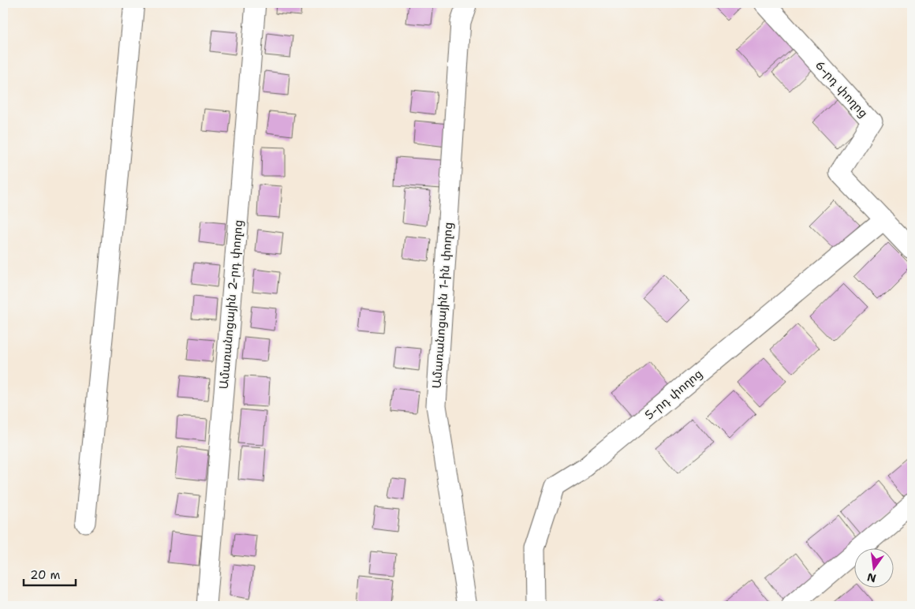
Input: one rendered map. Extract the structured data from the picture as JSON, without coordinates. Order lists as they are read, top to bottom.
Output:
{
  "streets": {
    "street": [
      "6-րդ փողոց",
      "Ամառանոցային 2-րդ փողոց",
      "Ամառանոցային 1-ին փողոց",
      "5-րդ փողոց"
    ]
  },
  "crossings": [
    ["6-րդ փողոց", "5-րդ փողոց"]
  ],
  "scale_bar": "20 m",
  "north": "bottom"
}
